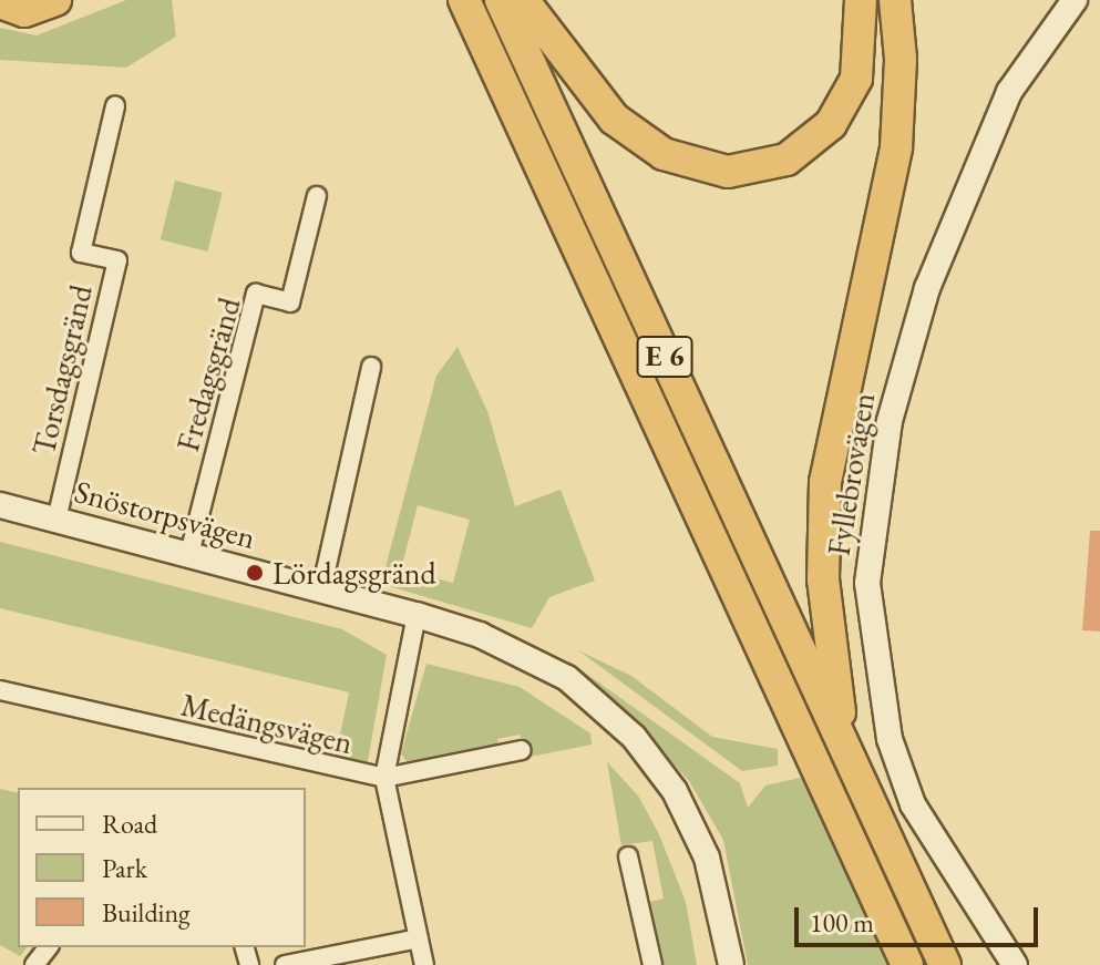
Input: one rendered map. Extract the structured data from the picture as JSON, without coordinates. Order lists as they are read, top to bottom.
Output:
{
  "streets": {
    "highway": ["E 6"],
    "street": [
      "Torsdagsgränd",
      "Fredagsgränd",
      "Fyllebrovägen",
      "Snöstorpsvägen",
      "Medängsvägen"
    ]
  },
  "crossings": [
    ["Torsdagsgränd", "Snöstorpsvägen"],
    ["Fredagsgränd", "Snöstorpsvägen"]
  ],
  "places": ["Lördagsgränd"],
  "legend": ["Road", "Park", "Building"],
  "scale_bar": "100 m"
}
